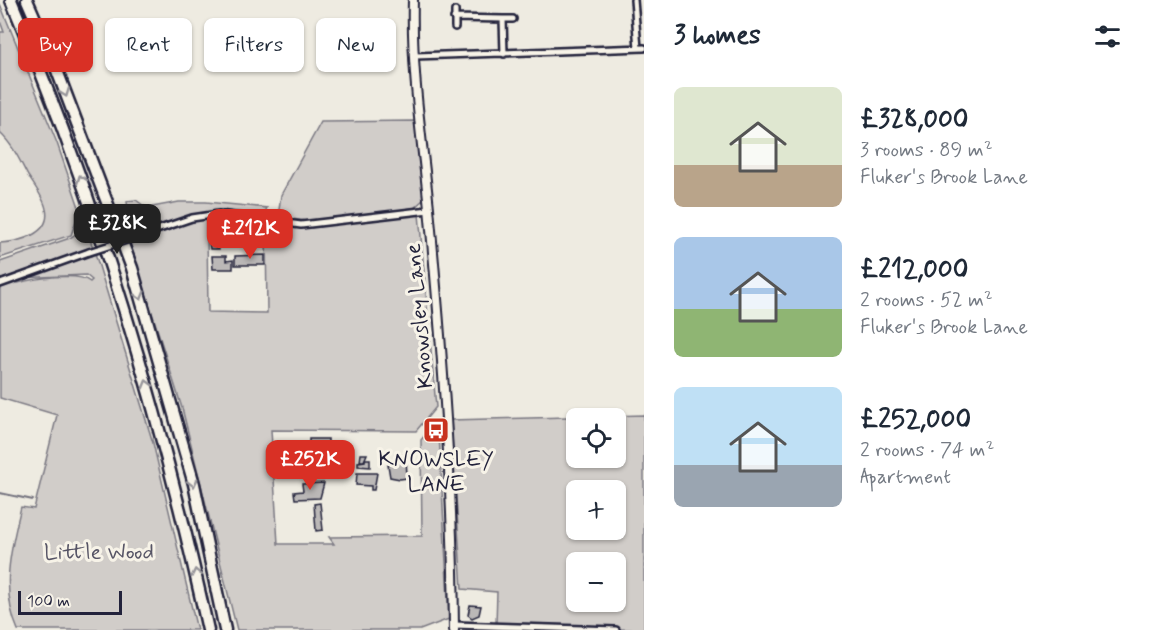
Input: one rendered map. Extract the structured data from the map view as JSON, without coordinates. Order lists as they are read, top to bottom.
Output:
{
  "streets": {
    "main road": ["Knowsley Lane"]
  },
  "parks": ["Little Wood"],
  "places": {
    "bus stop": ["KNOWSLEY LANE"]
  },
  "scale_bar": "100 m",
  "page": {
    "heading": "3 homes",
    "chip": [
      "Buy",
      "Rent",
      "Filters",
      "New"
    ],
    "list": [
      {
        "name": "£328,000",
        "note": "3 rooms · 89 m² · Fluker's Brook Lane"
      },
      {
        "name": "£212,000",
        "note": "2 rooms · 52 m² · Fluker's Brook Lane"
      },
      {
        "name": "£252,000",
        "note": "2 rooms · 74 m² · Apartment"
      }
    ],
    "price": ["£328K", "£212K", "£252K"],
    "map_buttons": ["+", "−"],
    "scale": "100 m"
  }
}
